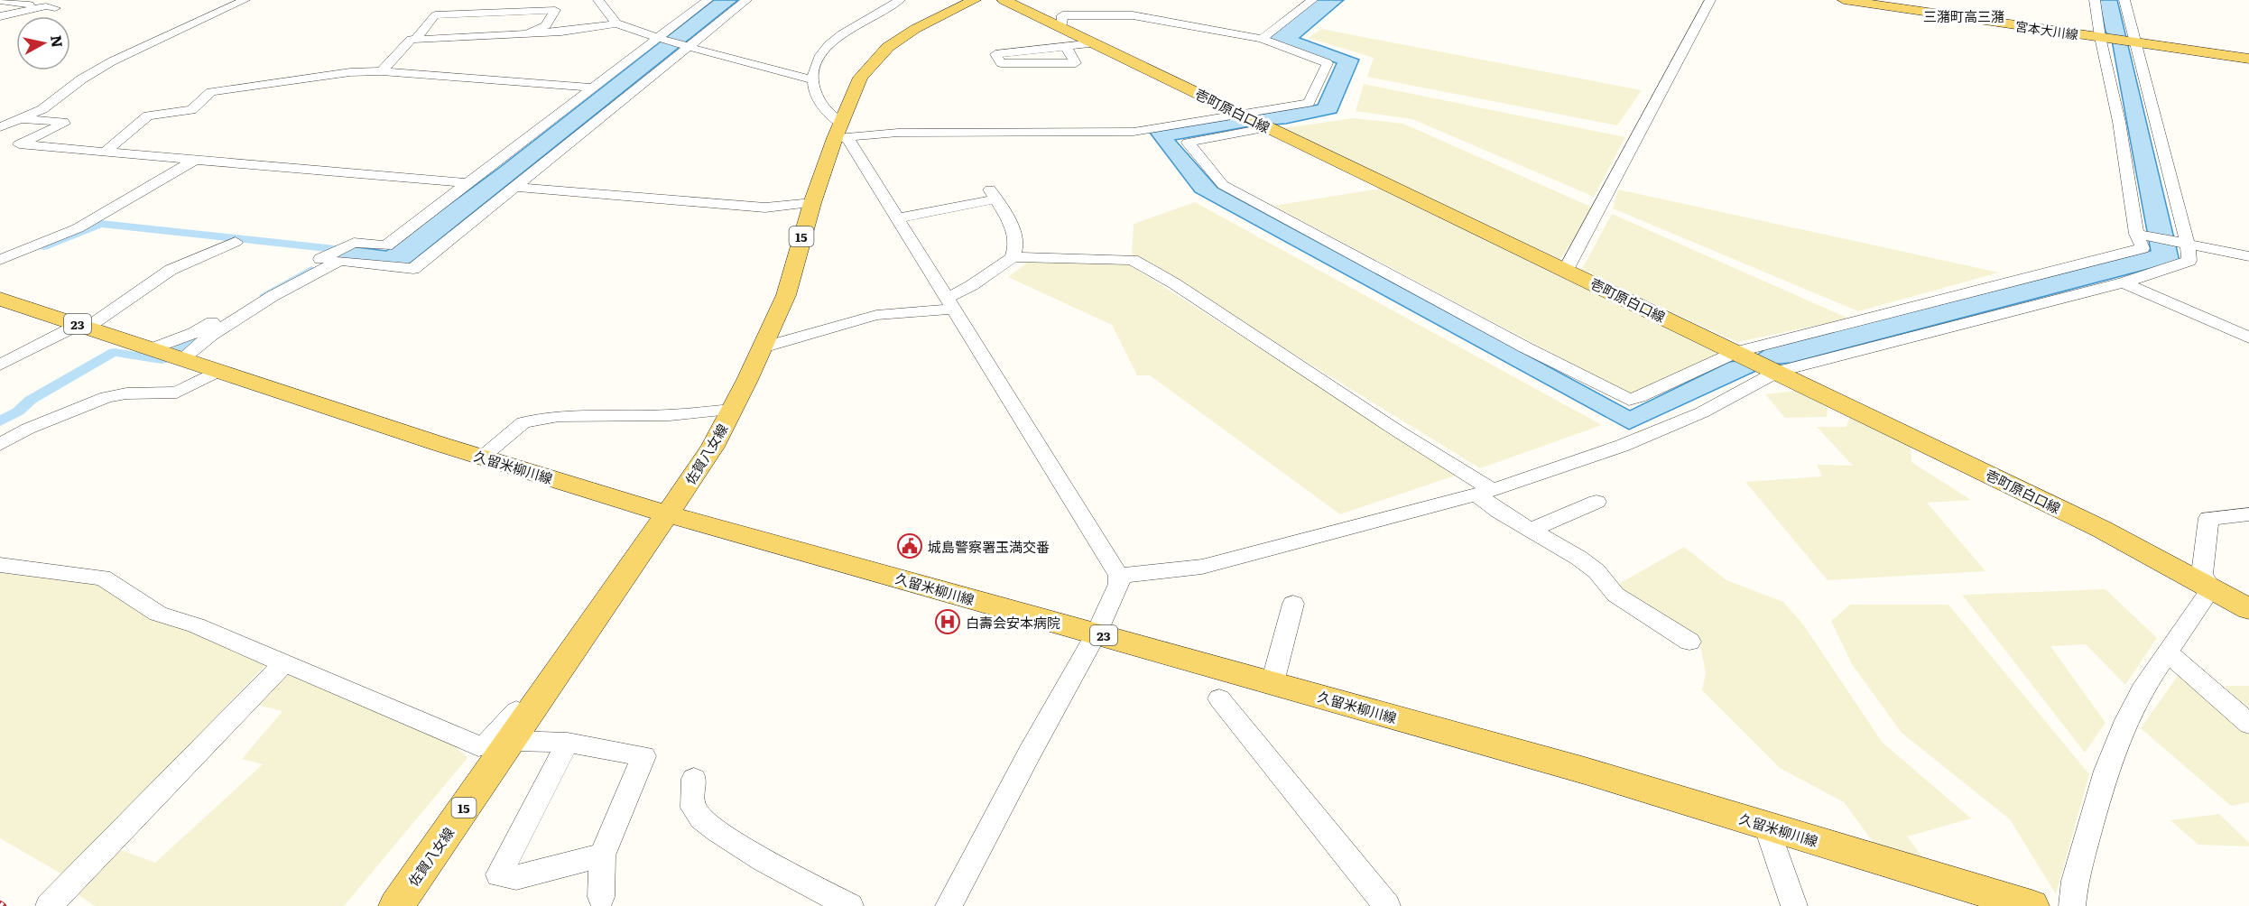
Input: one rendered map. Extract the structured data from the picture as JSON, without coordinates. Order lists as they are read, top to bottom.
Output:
{
  "streets": {
    "main road": [
      "宮本大川線",
      "壱町原白口線",
      "15",
      "23",
      "佐賀八女線",
      "久留米柳川線"
    ]
  },
  "crossings": [
    ["佐賀八女線", "久留米柳川線"]
  ],
  "districts": ["三潴町高三潴"],
  "places": {
    "public building": ["城島警察署玉満交番"],
    "hospital": ["白壽会安本病院"]
  },
  "north": "right"
}
